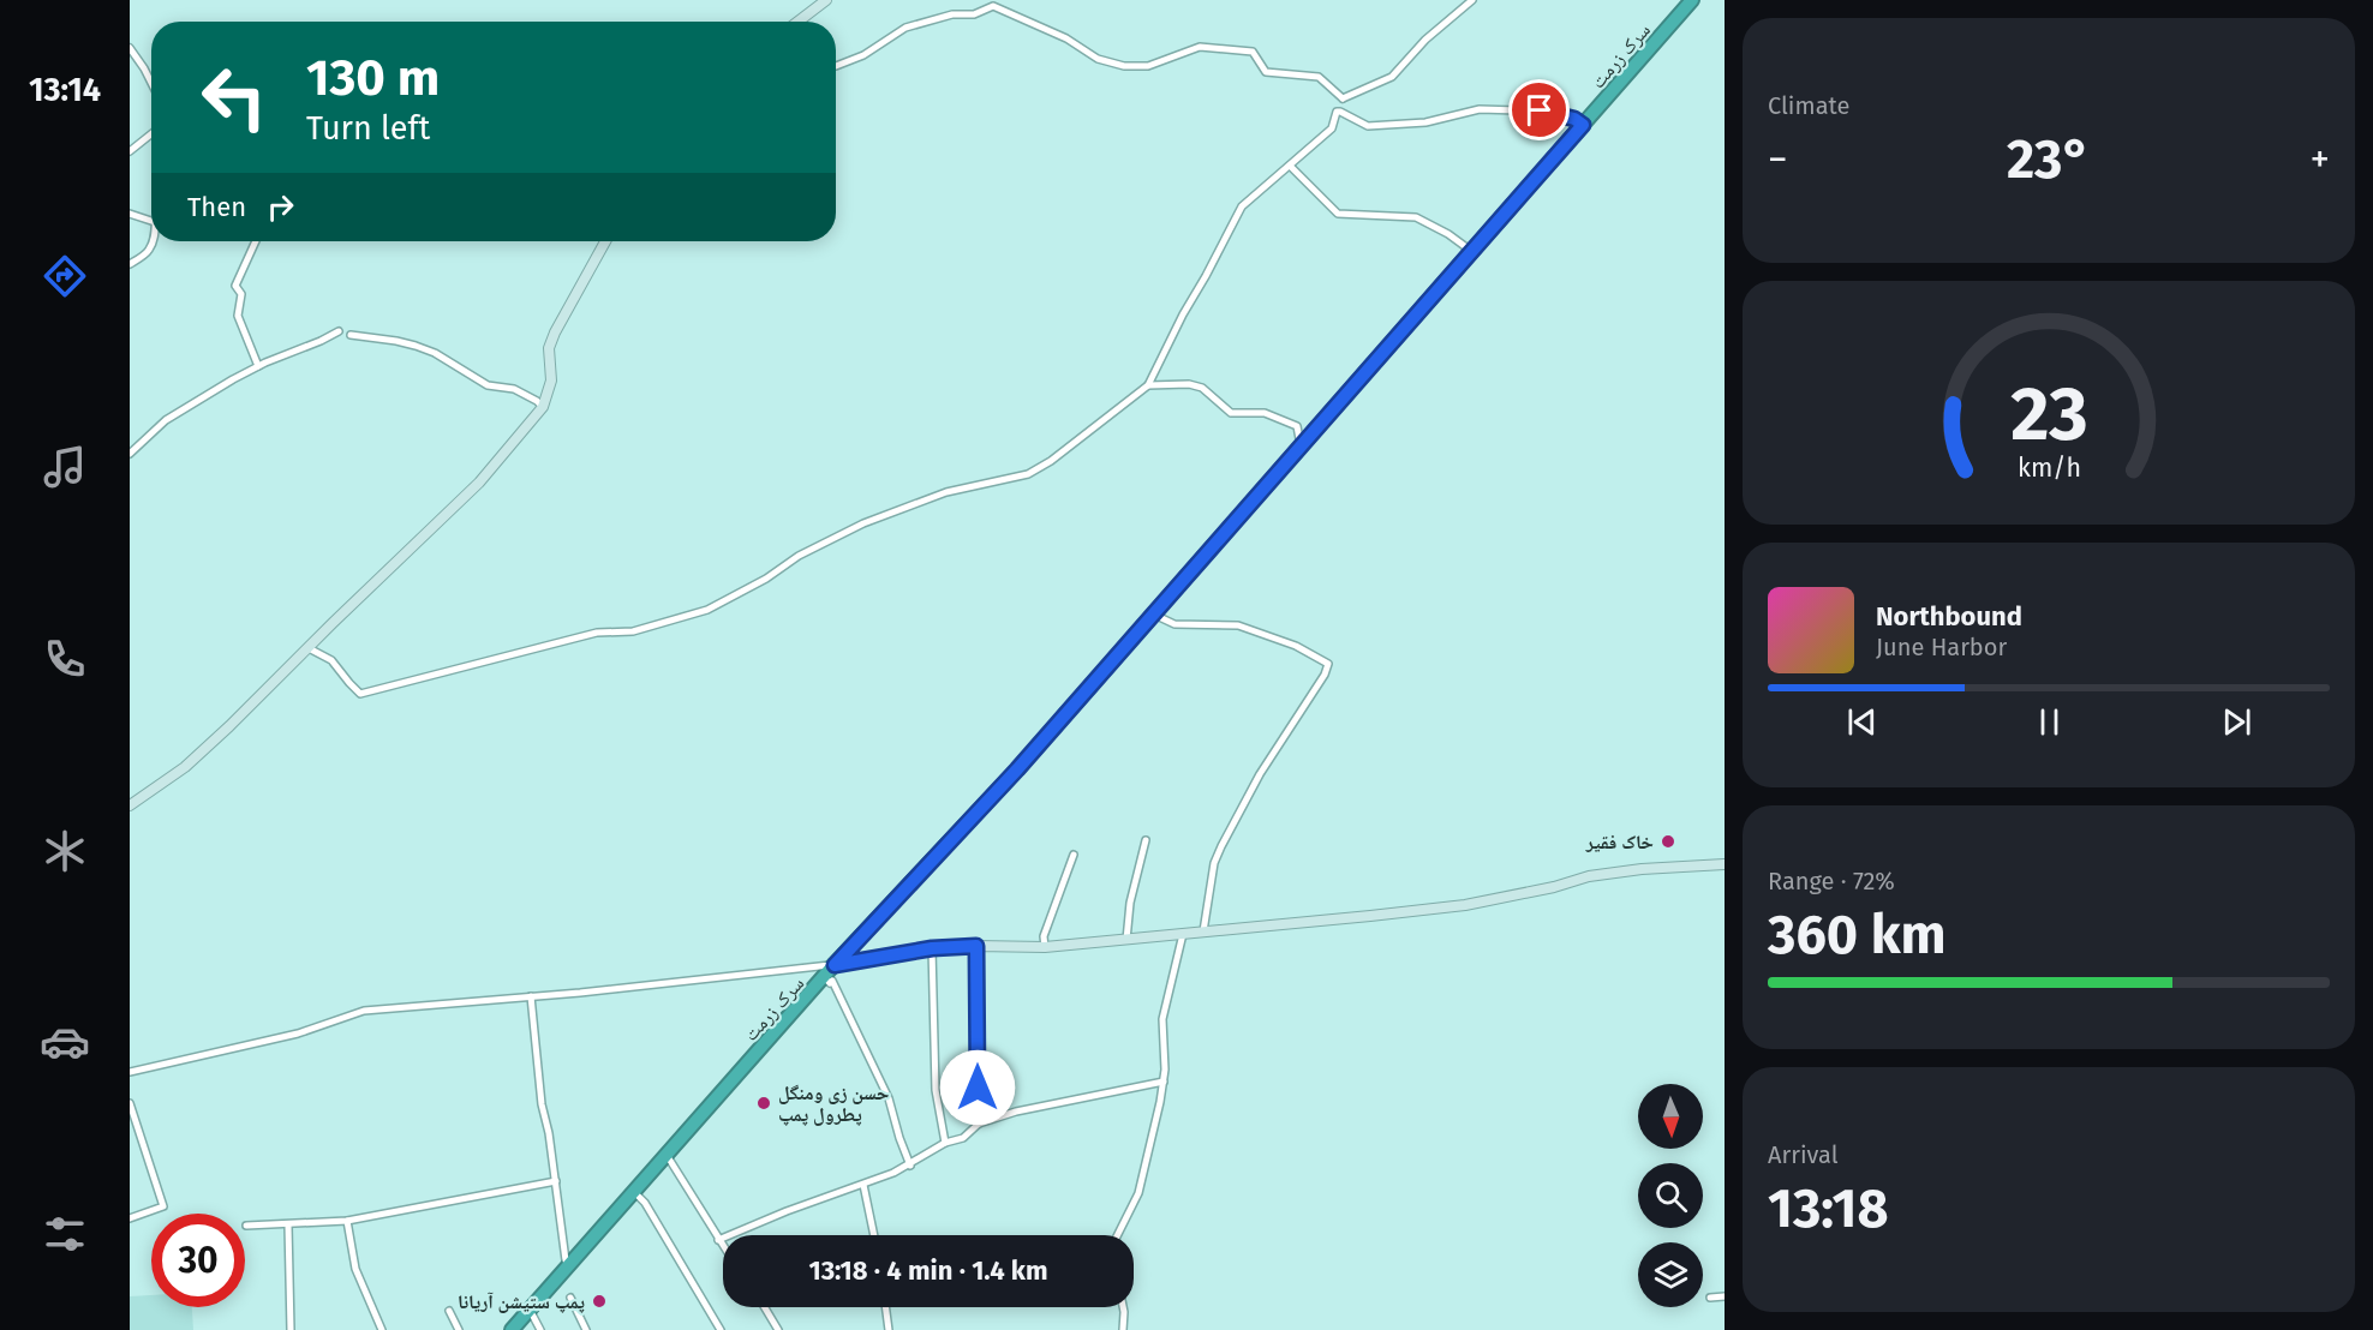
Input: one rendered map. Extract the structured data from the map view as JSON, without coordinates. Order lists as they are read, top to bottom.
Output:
{
  "streets": {
    "highway": ["سرک زرمت"]
  },
  "places": ["خاک فقیر", "حسن زی ومنگل پطرول پمپ", "پمپ ستیشن آریانا"],
  "north": "bottom",
  "page": {
    "tabs": "13:14",
    "tile": [
      "Climate",
      ["Range · 72%", "360 km"],
      ["Arrival", "13:18"]
    ],
    "turn": ["130 m", "Turn left"],
    "heat": ["−", "23°", "+"],
    "then": "Then",
    "song": ["Northbound", "June Harbor"],
    "limit": "30",
    "trip": "13:18 · 4 min · 1.4 km",
    "gauge": ["23", "km/h"]
  }
}
